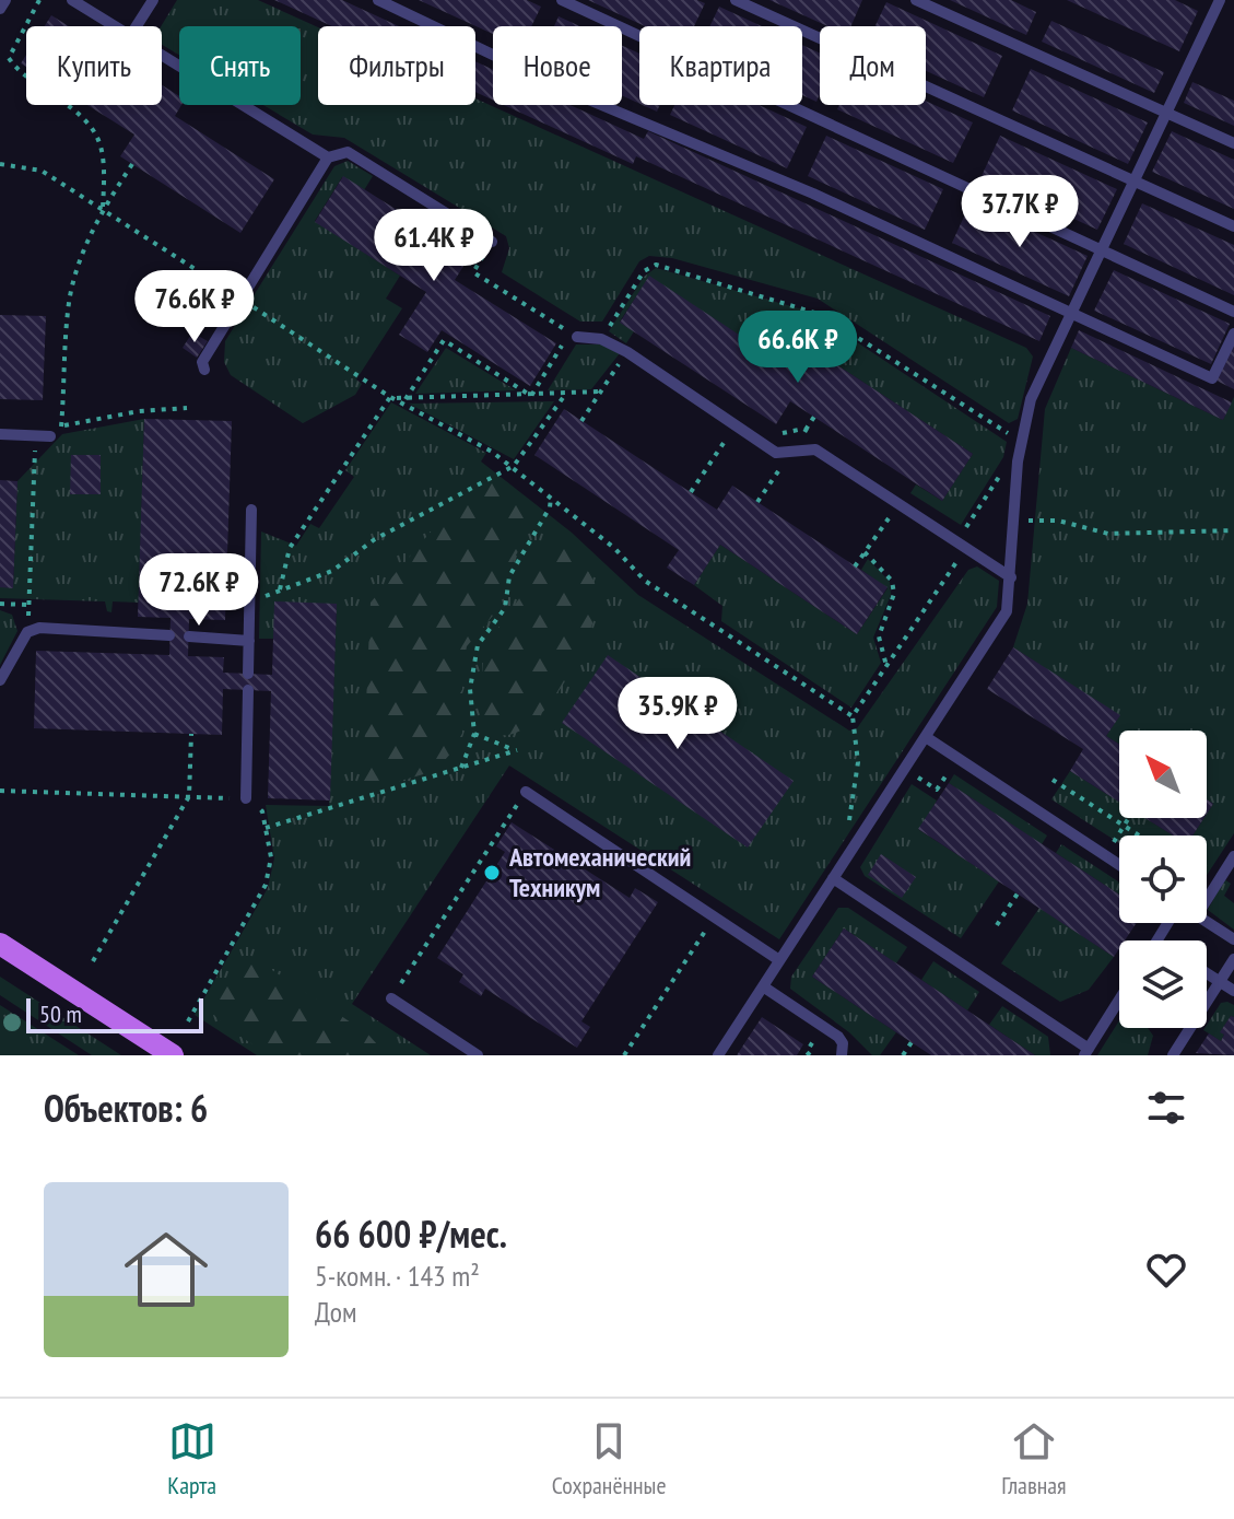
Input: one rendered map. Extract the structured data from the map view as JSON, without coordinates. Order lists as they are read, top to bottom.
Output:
{
  "places": ["Автомеханический Техникум"],
  "scale_bar": "50 m",
  "north": "top left",
  "page": {
    "chip": [
      "Купить",
      "Снять",
      "Фильтры",
      "Новое",
      "Квартира",
      "Дом"
    ],
    "price": [
      "37.7K ₽",
      "61.4K ₽",
      "76.6K ₽",
      "66.6K ₽",
      "72.6K ₽",
      "35.9K ₽"
    ],
    "scale": "50 m",
    "heading": "Объектов: 6",
    "list": [
      {
        "name": "66 600 ₽/мес.",
        "note": "5-комн. · 143 m² · Дом"
      }
    ],
    "tabs": ["Карта", "Сохранённые", "Главная"]
  }
}
